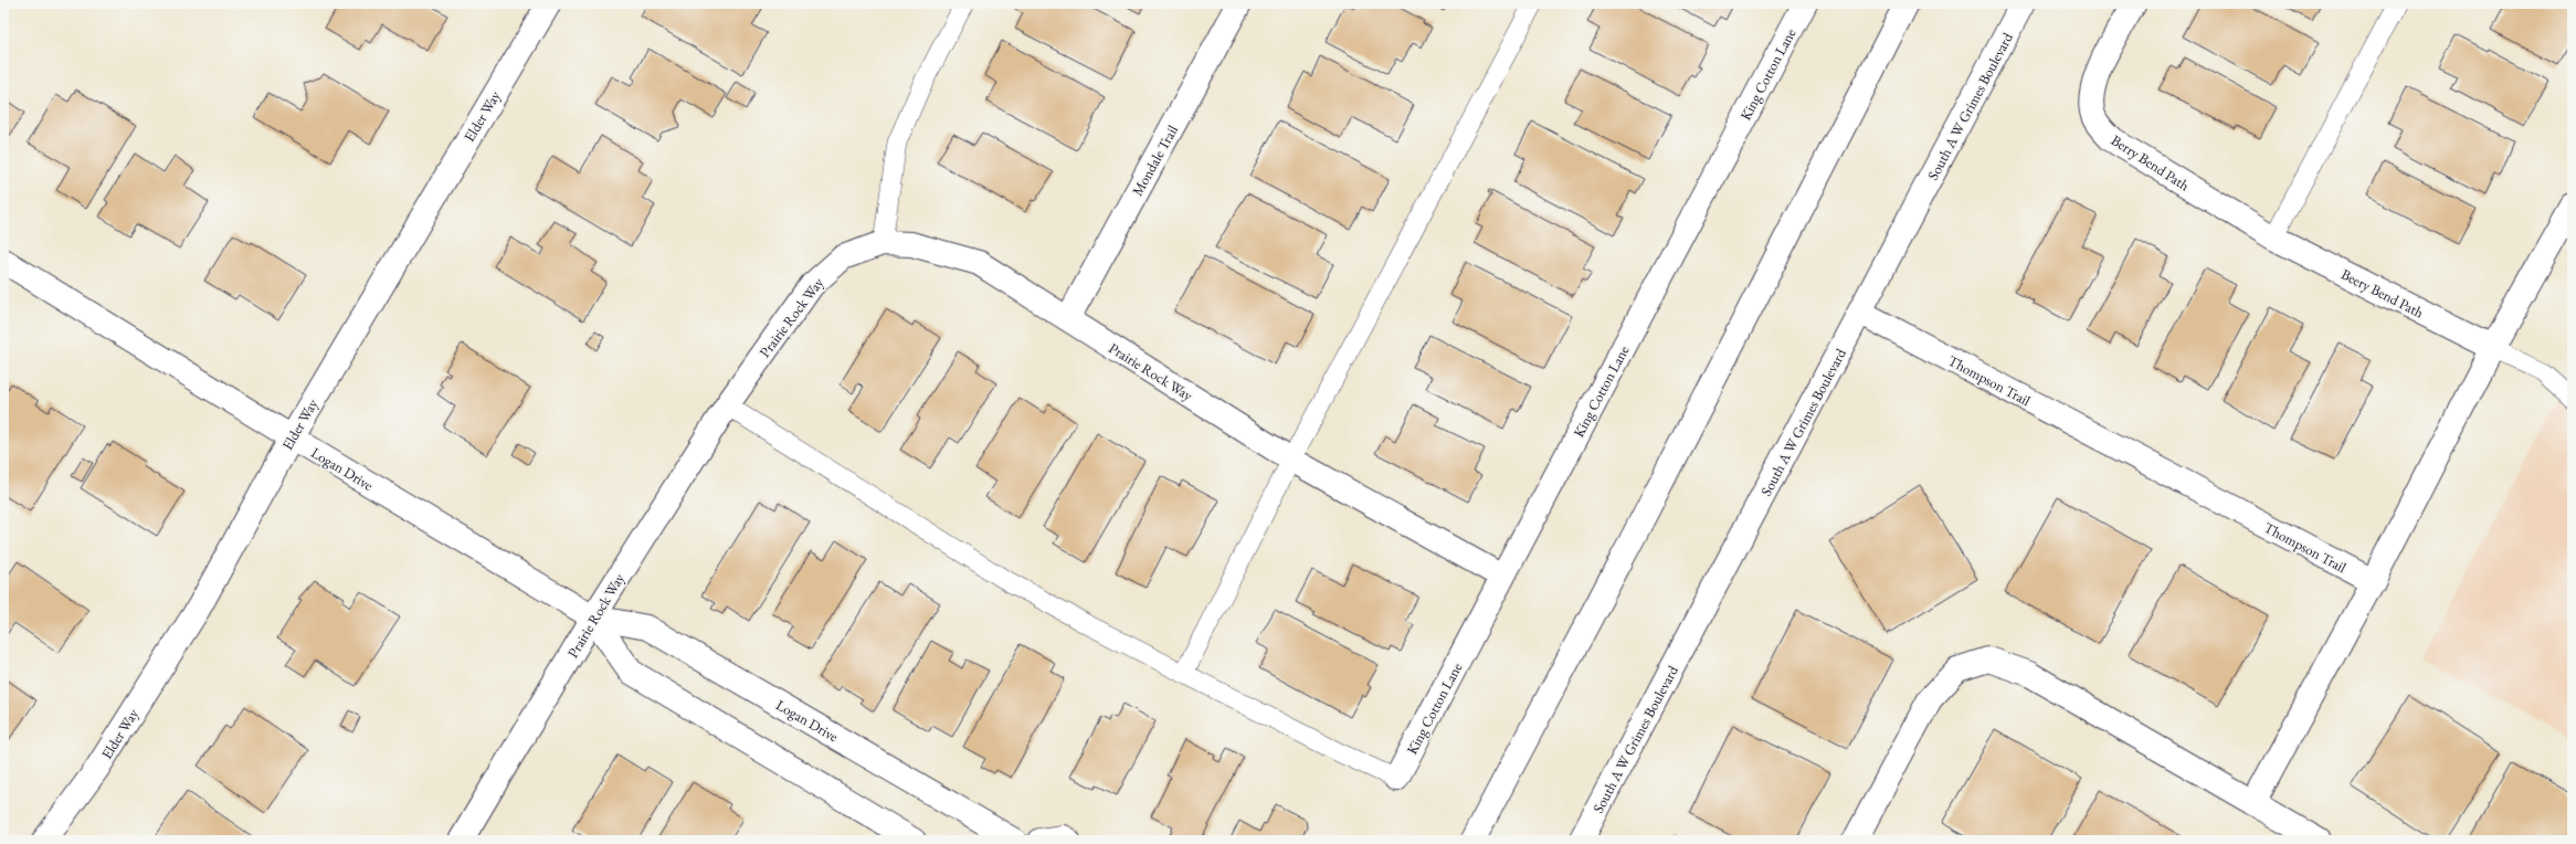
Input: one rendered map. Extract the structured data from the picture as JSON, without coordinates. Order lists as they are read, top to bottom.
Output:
{
  "streets": {
    "street": [
      "King Cotton Lane",
      "South A W Grimes Boulevard",
      "Elder Way",
      "Mondale Trail",
      "Berry Bend Path",
      "Beery Bend Path",
      "Prairie Rock Way",
      "Thompson Trail",
      "Logan Drive"
    ]
  },
  "crossings": [
    ["King Cotton Lane", "Prairie Rock Way"],
    ["South A W Grimes Boulevard", "Thompson Trail"],
    ["Elder Way", "Logan Drive"],
    ["Mondale Trail", "Prairie Rock Way"],
    ["Berry Bend Path", "Beery Bend Path"],
    ["Prairie Rock Way", "Logan Drive"]
  ]
}
